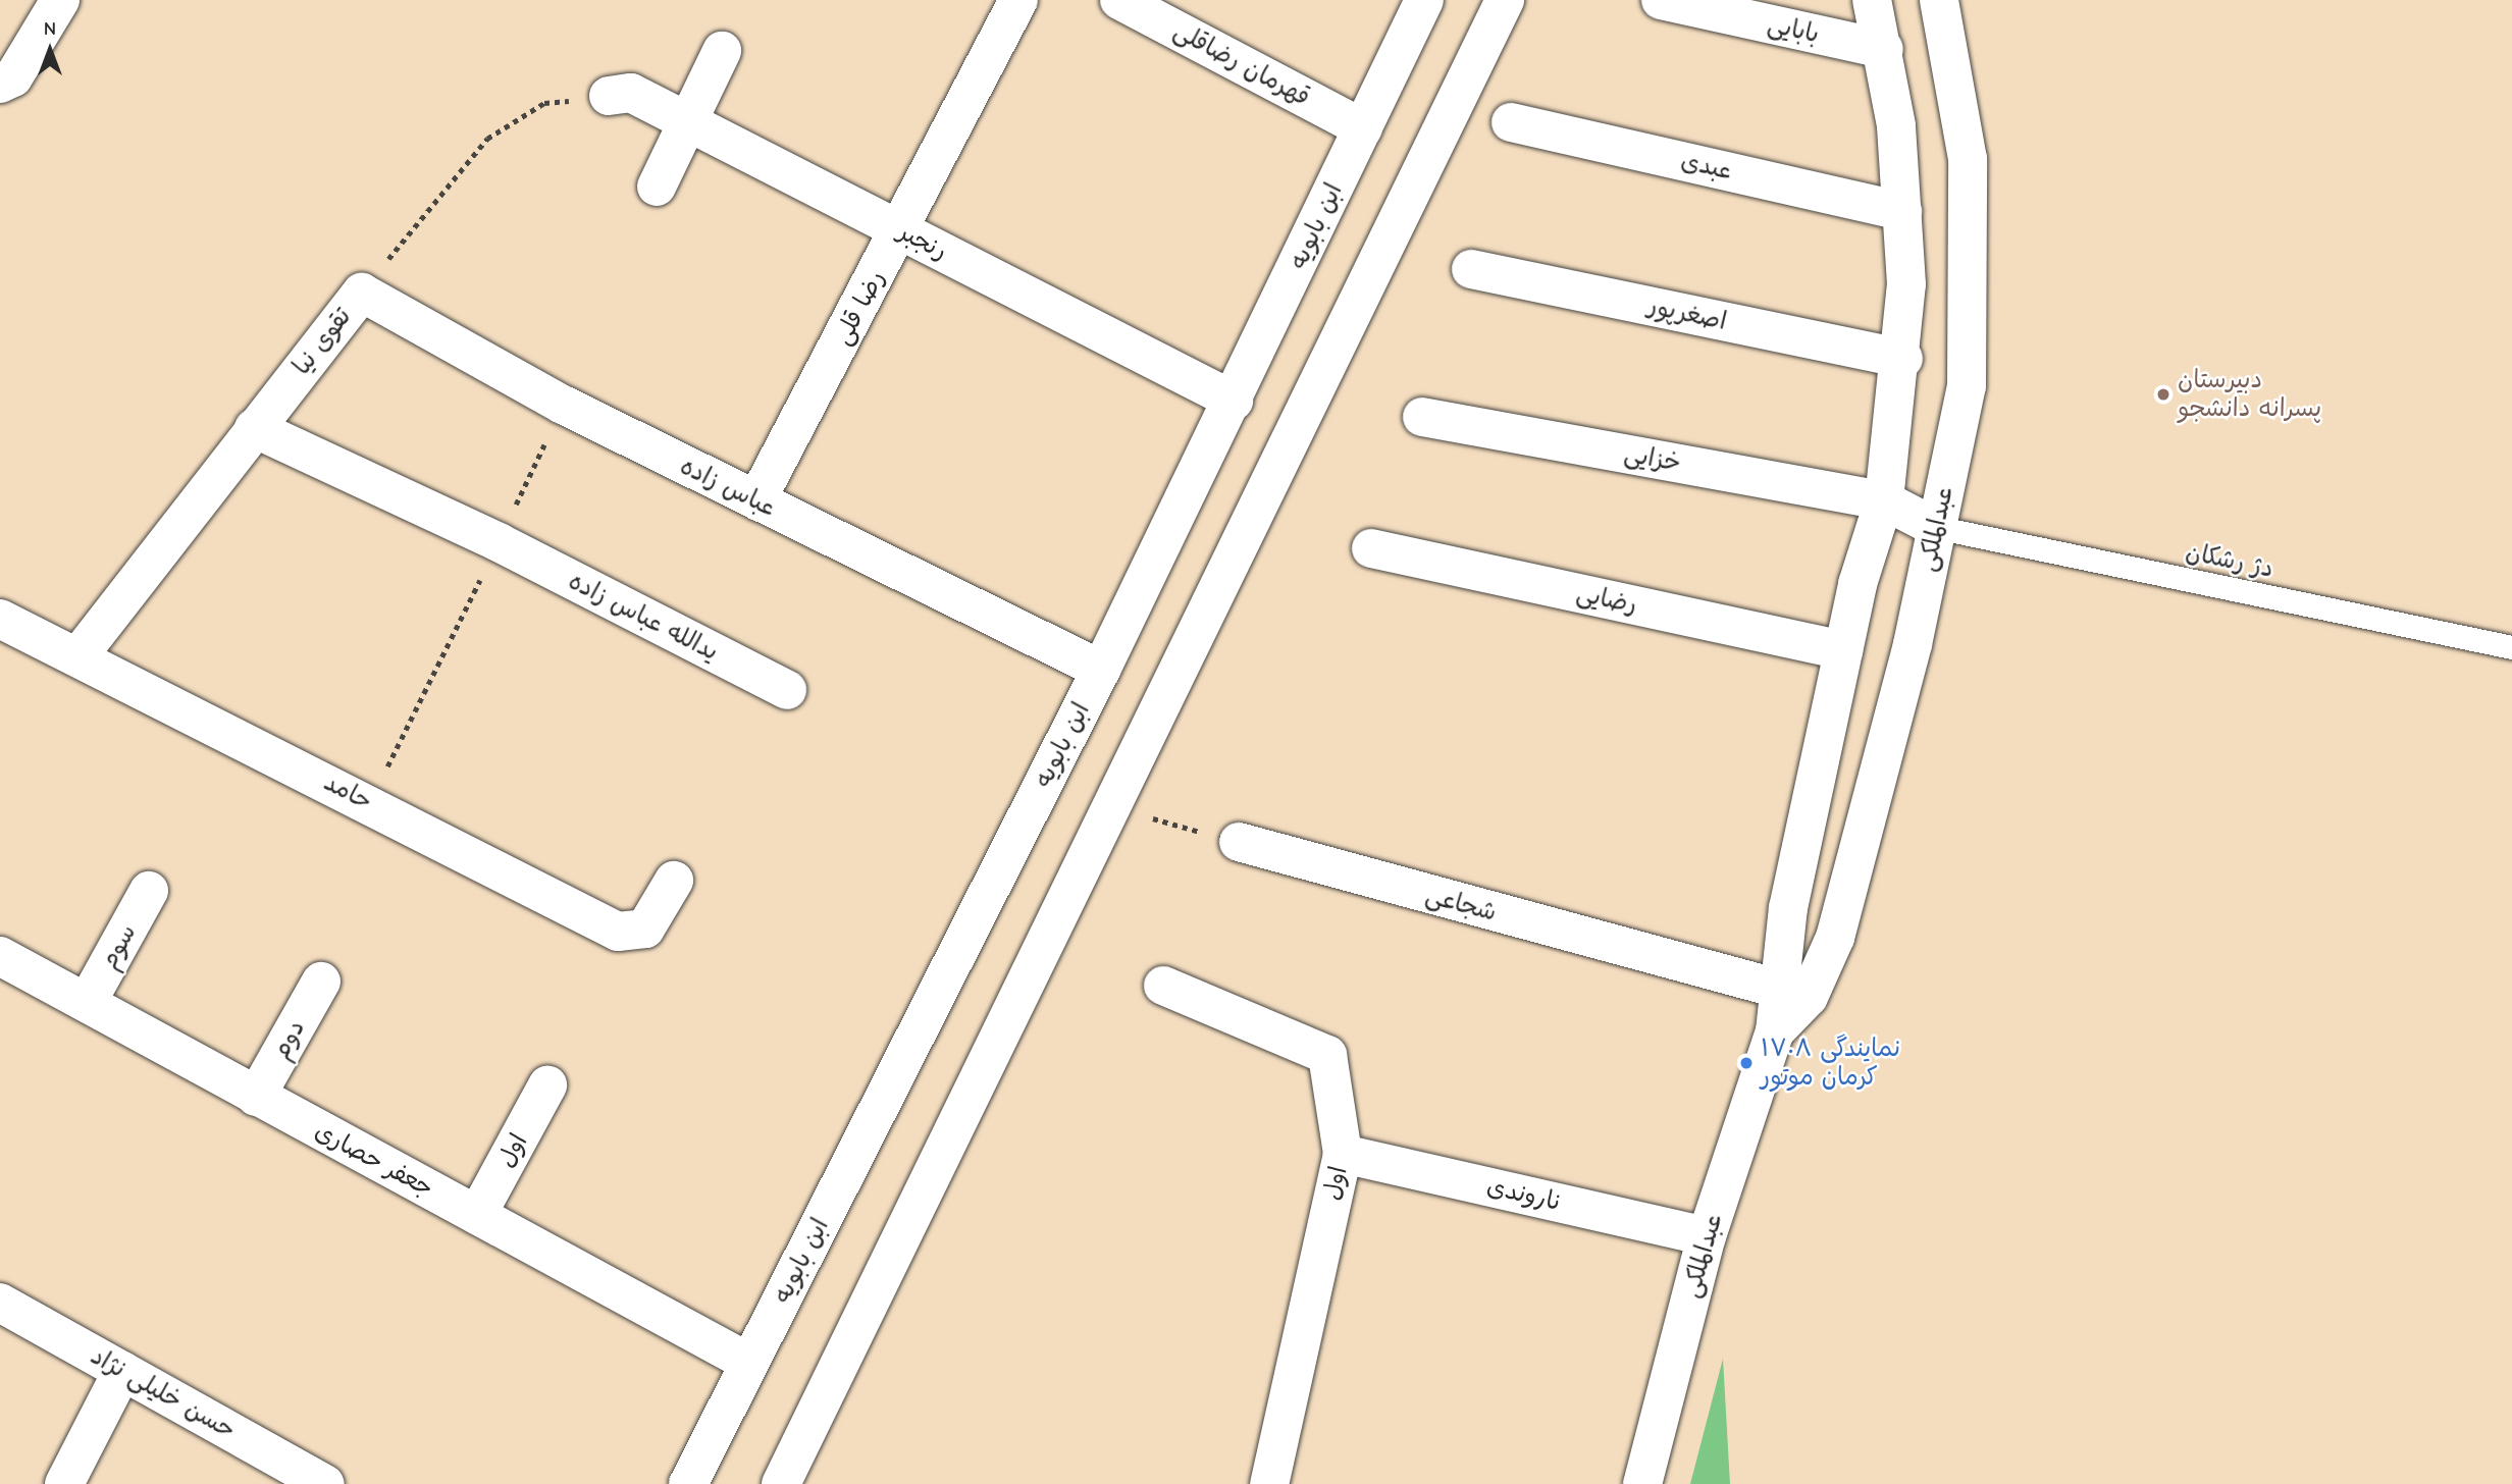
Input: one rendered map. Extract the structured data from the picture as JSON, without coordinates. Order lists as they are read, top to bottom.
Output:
{
  "streets": {
    "street": [
      "بابایی",
      "قهرمان رضاقلی",
      "عبدی",
      "ابن بابویه",
      "رنجبر",
      "رضا قلی",
      "اصغرپور",
      "تقوی نیا",
      "خزایی",
      "عباس زاده",
      "عبدالملکی",
      "رضایی",
      "یدالله عباس زاده",
      "حامد",
      "شجاعی",
      "سوم",
      "دوم",
      "اول",
      "جعفر حصاری",
      "ناروندی",
      "حسن خلیلی نژاد"
    ],
    "lane": ["دژ رشکان"]
  },
  "crossings": [
    ["قهرمان رضاقلی", "ابن بابویه"],
    ["ابن بابویه", "رنجبر"],
    ["ابن بابویه", "عباس زاده"],
    ["ابن بابویه", "جعفر حصاری"],
    ["رنجبر", "رضا قلی"],
    ["رنجبر", "تقوی نیا"],
    ["رضا قلی", "عباس زاده"],
    ["تقوی نیا", "عباس زاده"],
    ["تقوی نیا", "یدالله عباس زاده"],
    ["تقوی نیا", "حامد"],
    ["خزایی", "عبدالملکی"],
    ["خزایی", "دژ رشکان"],
    ["عبدالملکی", "دژ رشکان"],
    ["عبدالملکی", "شجاعی"],
    ["عبدالملکی", "ناروندی"],
    ["سوم", "جعفر حصاری"],
    ["دوم", "جعفر حصاری"],
    ["اول", "جعفر حصاری"],
    ["اول", "ناروندی"]
  ],
  "places": ["دبیرستان پسرانه دانشجو", "نمایندگی ۱۷۰۸ کرمان موتور"],
  "north": "top"
}
